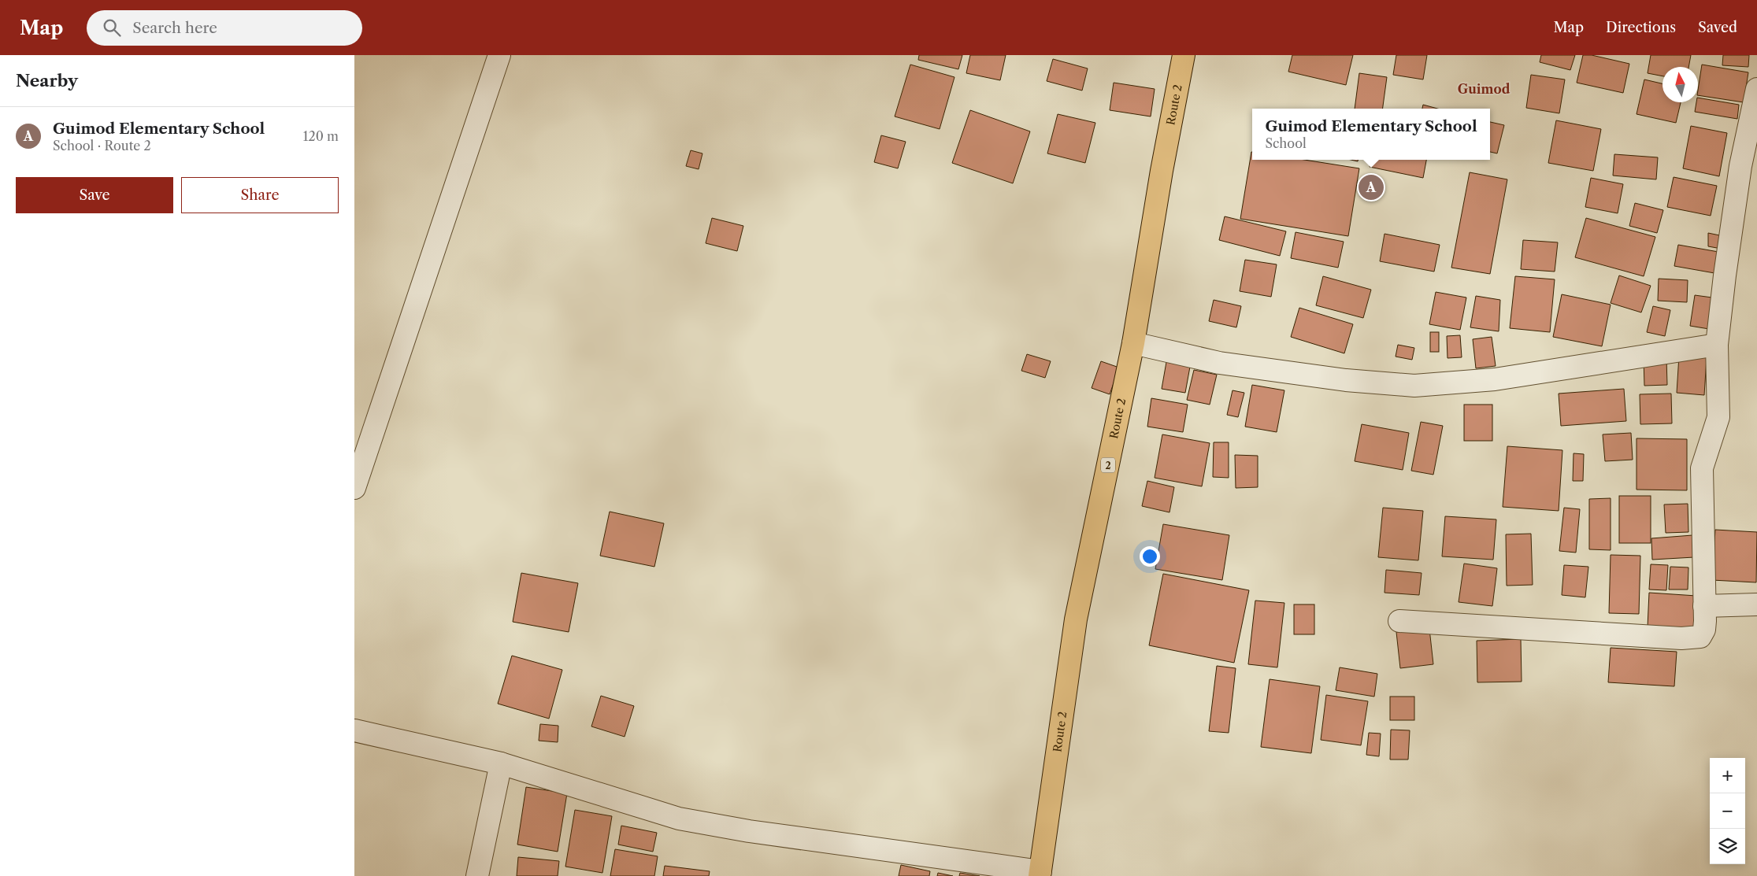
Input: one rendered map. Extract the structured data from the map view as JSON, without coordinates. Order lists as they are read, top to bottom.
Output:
{
  "streets": {
    "highway": ["Route 2", "2"]
  },
  "districts": ["Guimod"],
  "north": "top",
  "page": {
    "header": "Map",
    "search": "Search here",
    "nav": ["Map", "Directions", "Saved"],
    "heading": "Nearby",
    "list": [
      {
        "mark": "A",
        "name": "Guimod Elementary School",
        "note": "School · Route 2",
        "value": "120 m"
      }
    ],
    "popup": ["Guimod Elementary School", "School"],
    "buttons": ["Save", "Share"],
    "pins": "A",
    "map_buttons": ["+", "−"]
  }
}
